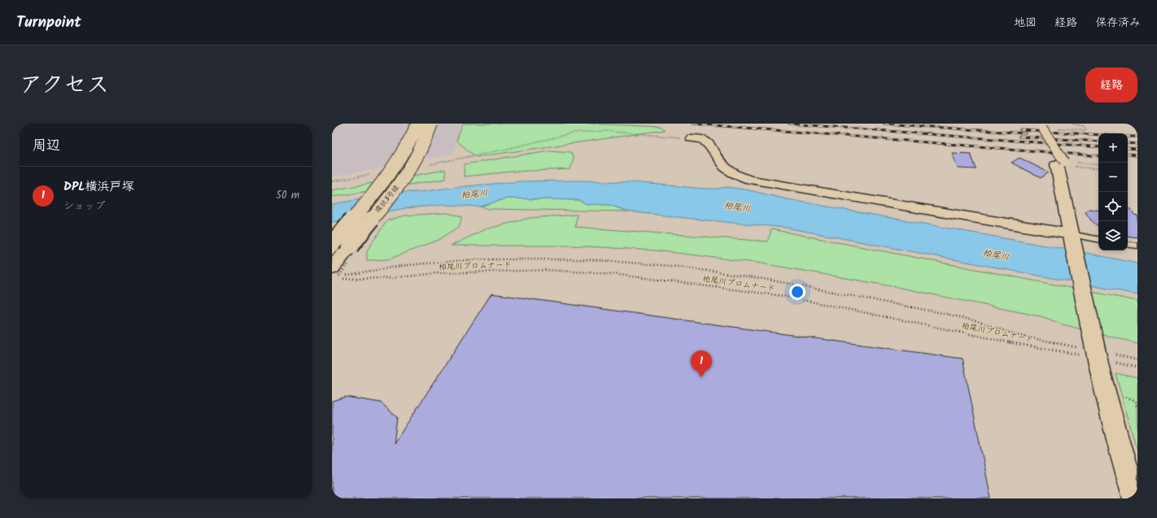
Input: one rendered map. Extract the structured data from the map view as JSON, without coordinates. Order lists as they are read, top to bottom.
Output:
{
  "streets": {
    "street": ["環状3号線"],
    "path": ["柏尾川プロムナード"]
  },
  "crossings": [
    ["環状3号線", "柏尾川プロムナード"]
  ],
  "water": ["柏尾川"],
  "page": {
    "header": "Turnpoint",
    "nav": ["地図", "経路", "保存済み"],
    "title": "アクセス",
    "buttons": "経路",
    "heading": "周辺",
    "map_buttons": ["+", "−"],
    "list": [
      {
        "mark": "1",
        "name": "DPL横浜戸塚",
        "note": "ショップ",
        "value": "50 m"
      }
    ],
    "pins": "1"
  }
}
